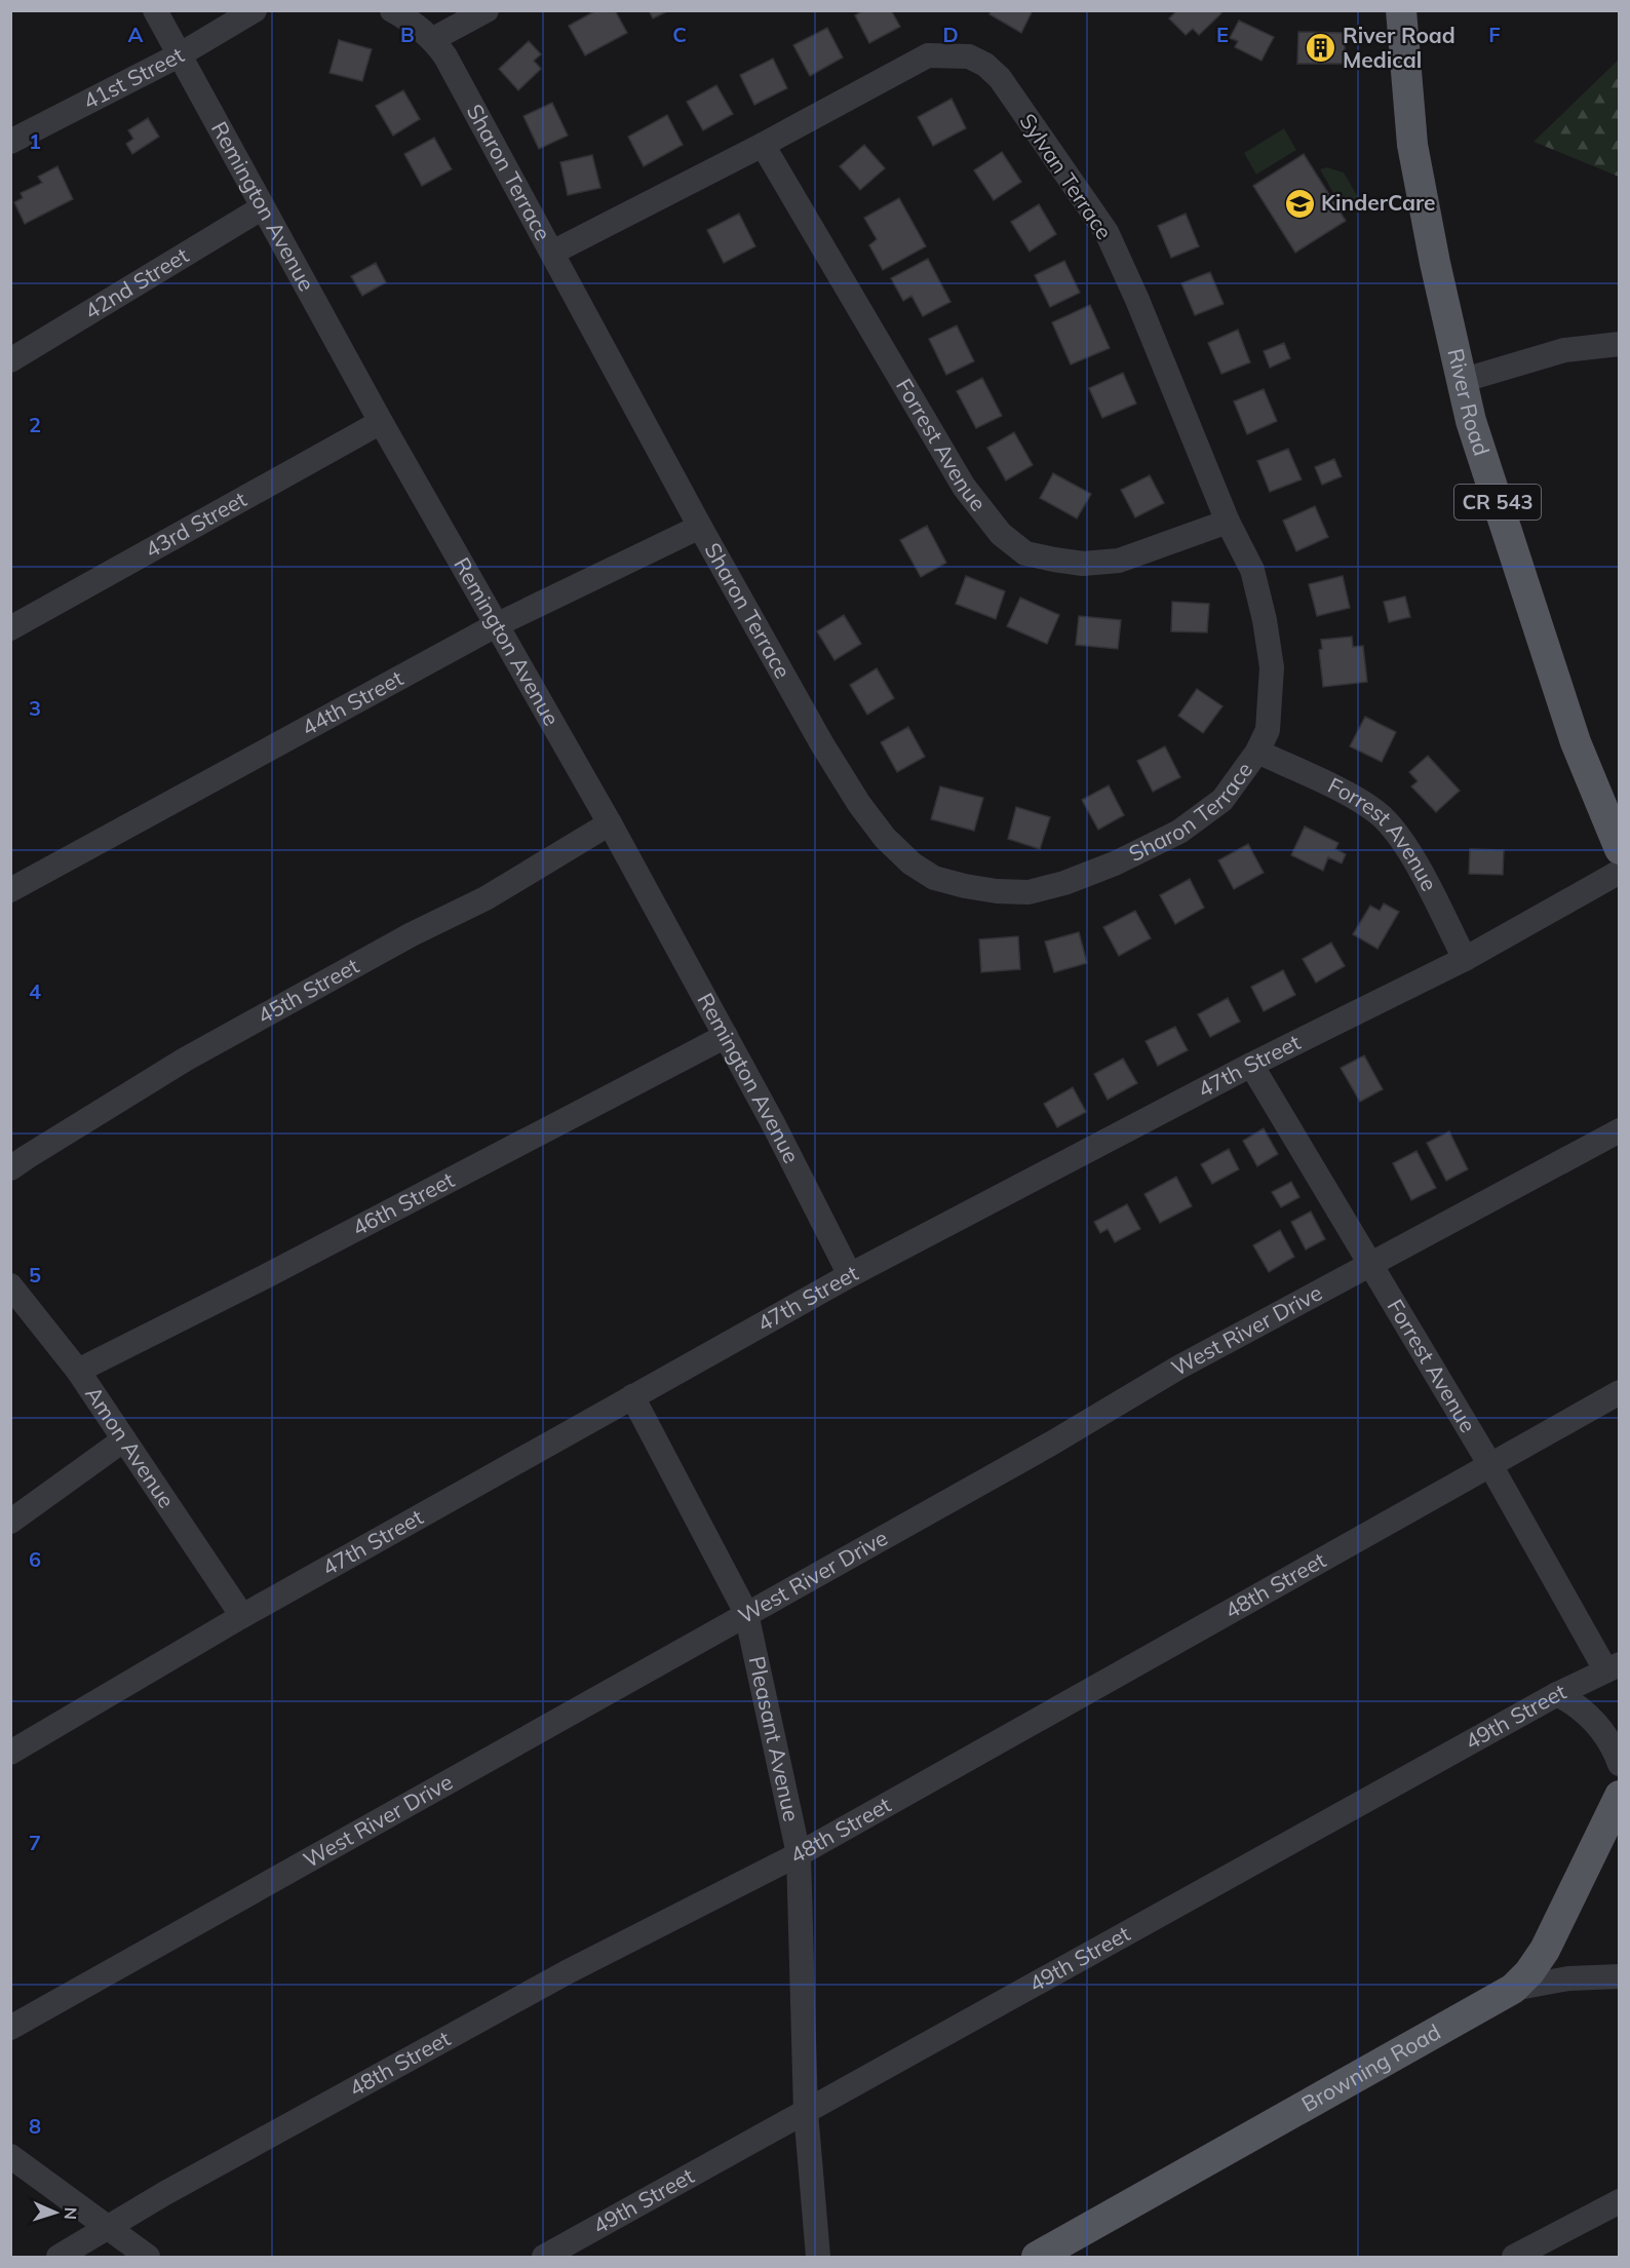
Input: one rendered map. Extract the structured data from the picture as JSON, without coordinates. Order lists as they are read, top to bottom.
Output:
{
  "streets": {
    "main road": ["River Road", "CR 543", "Browning Road"],
    "street": [
      "41st Street",
      "Sharon Terrace",
      "Sylvan Terrace",
      "Remington Avenue",
      "42nd Street",
      "Forrest Avenue",
      "43rd Street",
      "44th Street",
      "45th Street",
      "47th Street",
      "46th Street",
      "West River Drive",
      "Amon Avenue",
      "48th Street",
      "49th Street",
      "Pleasant Avenue"
    ]
  },
  "crossings": [
    ["41st Street", "Remington Avenue"],
    ["Sharon Terrace", "Sylvan Terrace"],
    ["Sharon Terrace", "Forrest Avenue"],
    ["Sharon Terrace", "44th Street"],
    ["Sylvan Terrace", "Forrest Avenue"],
    ["Remington Avenue", "42nd Street"],
    ["Remington Avenue", "43rd Street"],
    ["Remington Avenue", "44th Street"],
    ["Remington Avenue", "45th Street"],
    ["Remington Avenue", "47th Street"],
    ["Remington Avenue", "46th Street"],
    ["Forrest Avenue", "47th Street"],
    ["Forrest Avenue", "West River Drive"],
    ["Forrest Avenue", "48th Street"],
    ["Forrest Avenue", "49th Street"],
    ["47th Street", "Amon Avenue"],
    ["47th Street", "Pleasant Avenue"],
    ["46th Street", "Amon Avenue"],
    ["West River Drive", "Pleasant Avenue"],
    ["48th Street", "Pleasant Avenue"],
    ["49th Street", "Pleasant Avenue"]
  ],
  "places": {
    "building": ["River Road Medical"],
    "school or university": ["KinderCare"]
  },
  "north": "right",
  "grid": {
    "columns": [
      "A",
      "B",
      "C",
      "D",
      "E",
      "F"
    ],
    "rows": [
      "1",
      "2",
      "3",
      "4",
      "5",
      "6",
      "7",
      "8"
    ]
  }
}
